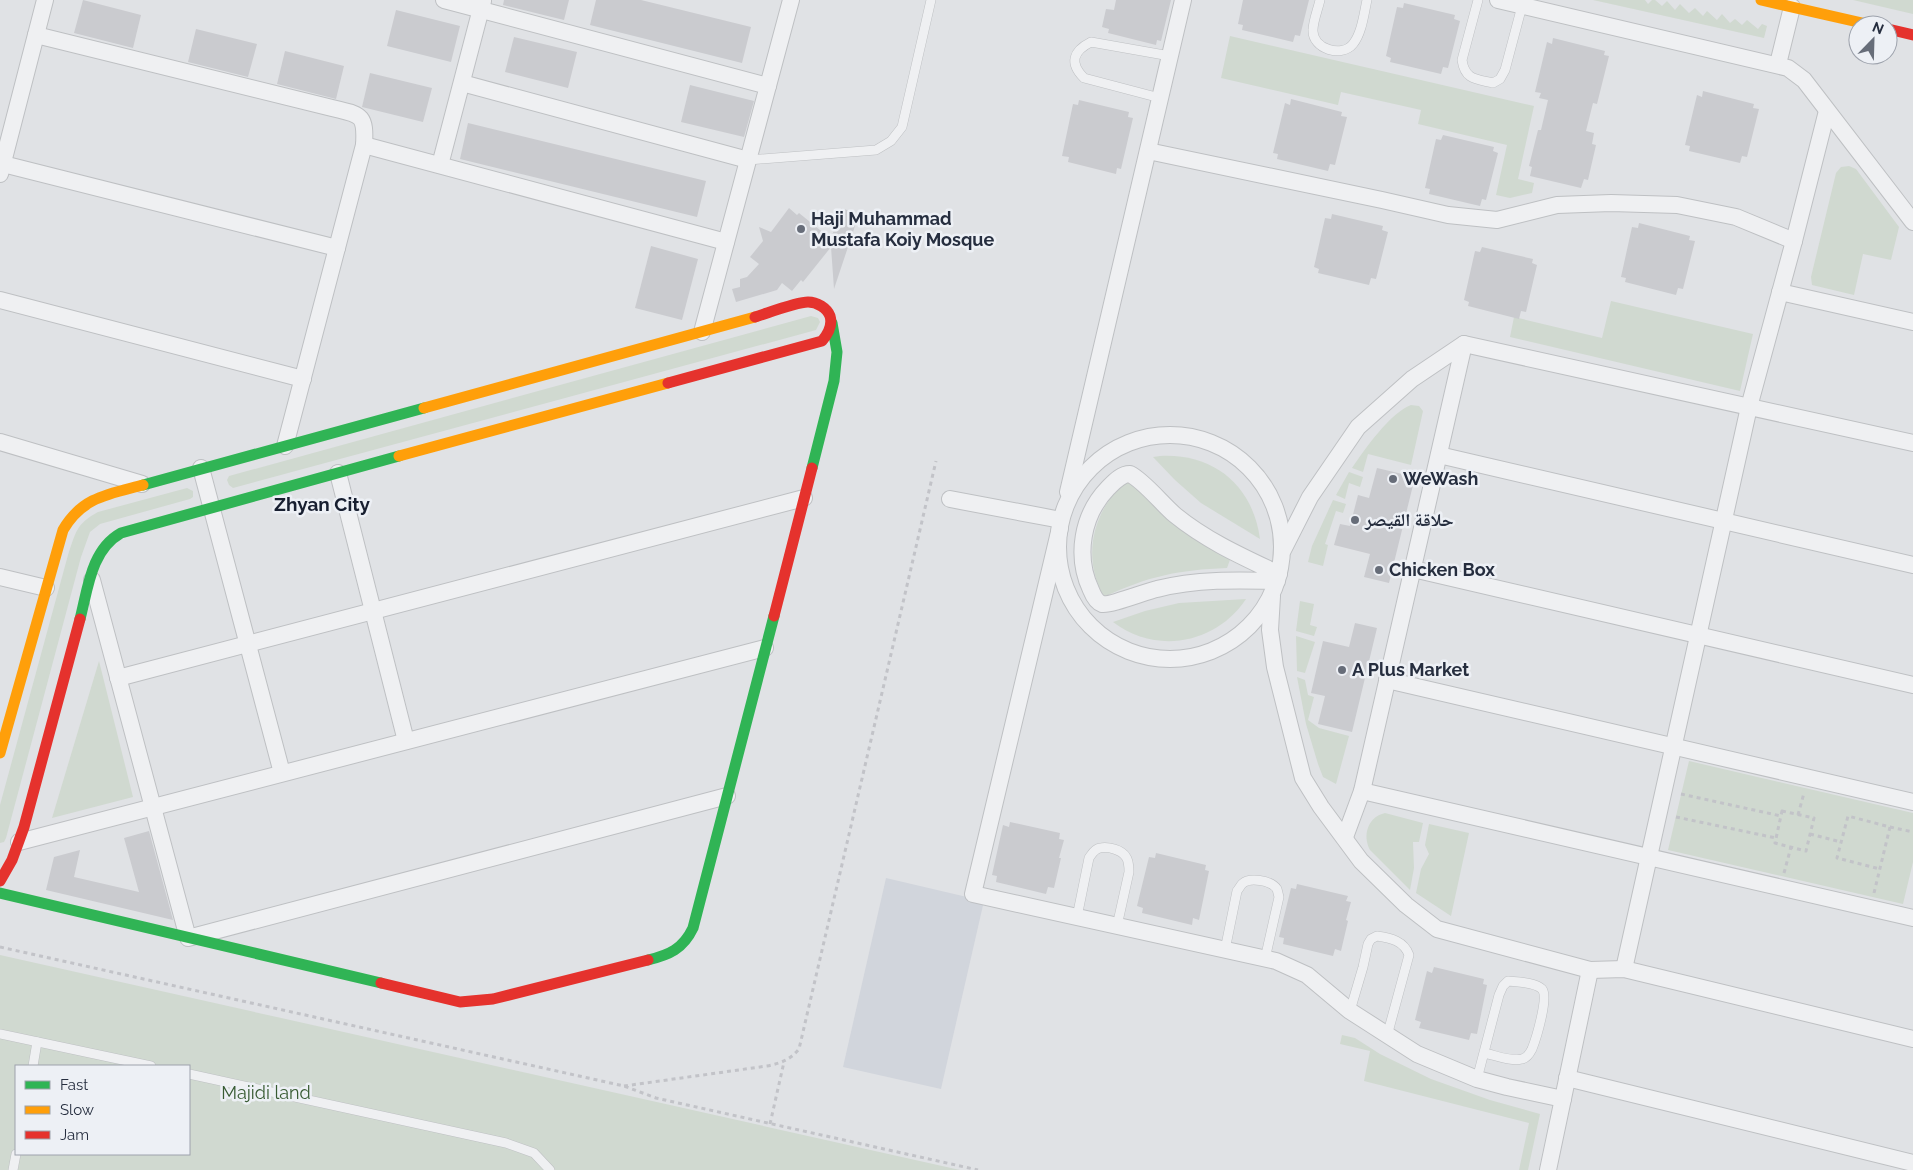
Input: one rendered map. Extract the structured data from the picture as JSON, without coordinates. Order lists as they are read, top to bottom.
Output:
{
  "districts": ["Zhyan City"],
  "parks": ["Majidi land"],
  "places": [
    "Haji Muhammad Mustafa Koiy Mosque",
    "WeWash",
    "حلاقة القيصر",
    "Chicken Box",
    "A Plus Market"
  ],
  "legend": ["Fast", "Slow", "Jam"],
  "north": "top right"
}
